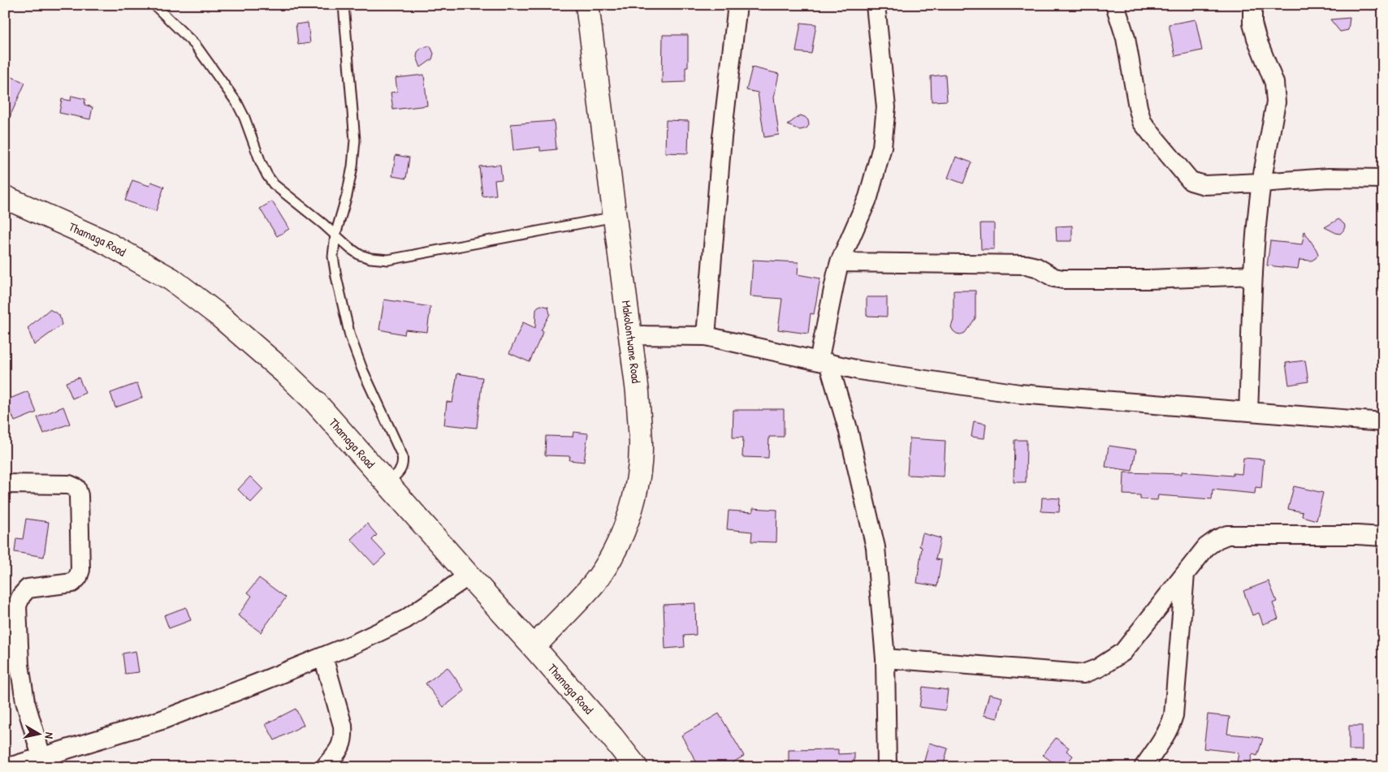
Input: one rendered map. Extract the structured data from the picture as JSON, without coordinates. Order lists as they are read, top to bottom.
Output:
{
  "streets": {
    "main road": ["Thamaga Road", "Makolontwane Road"]
  },
  "crossings": [
    ["Thamaga Road", "Makolontwane Road"]
  ],
  "north": "right"
}
